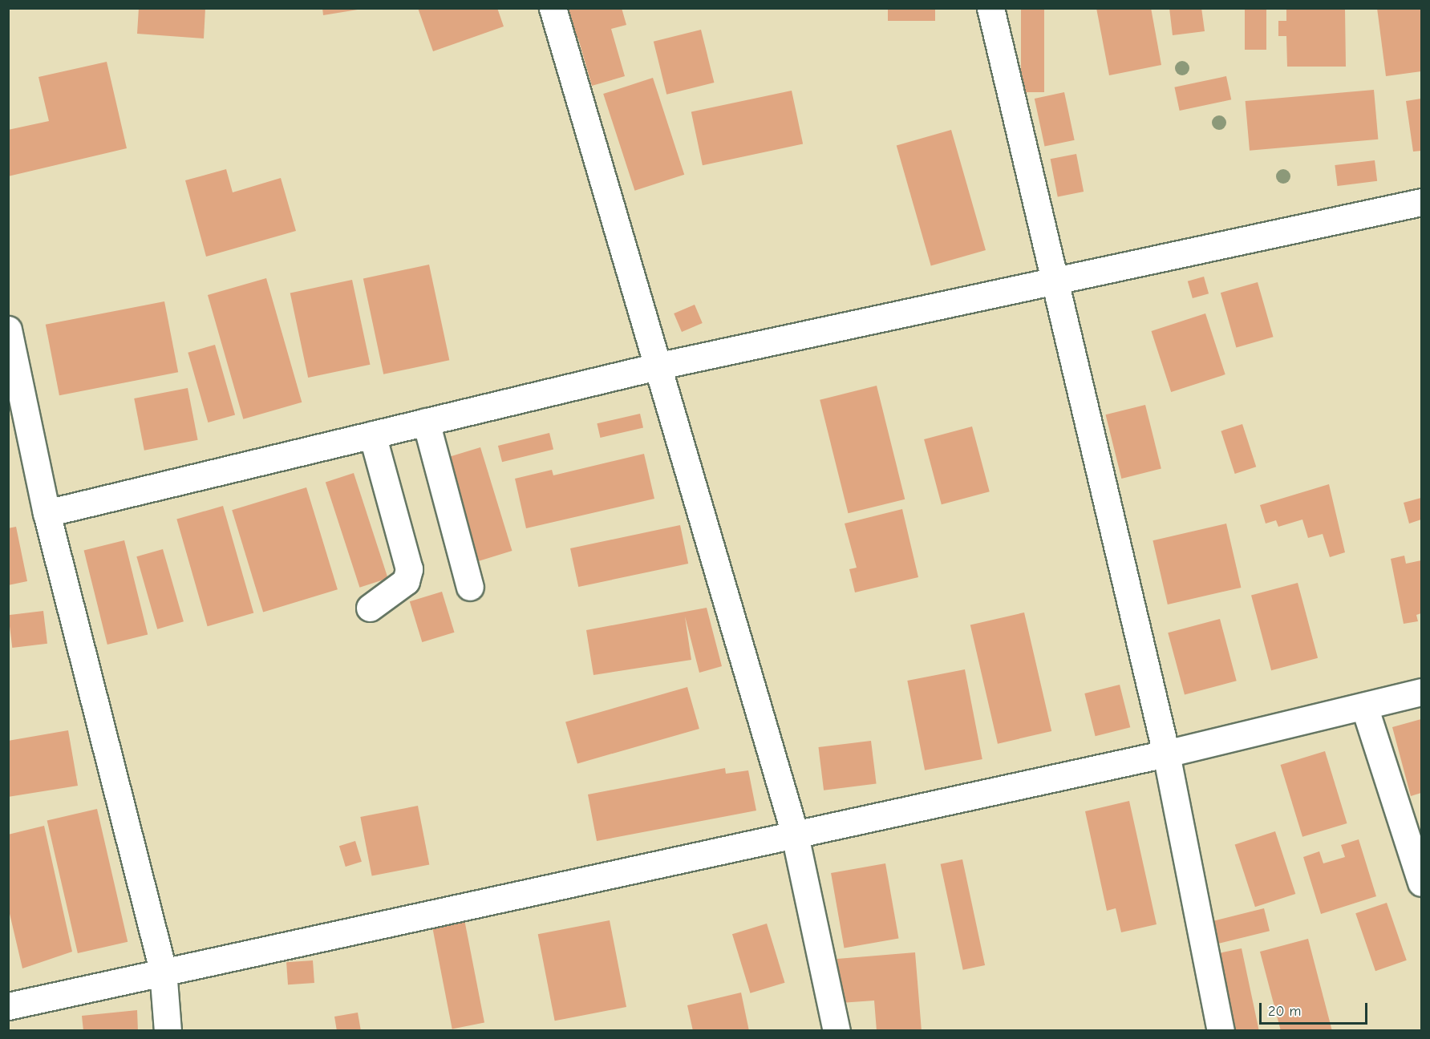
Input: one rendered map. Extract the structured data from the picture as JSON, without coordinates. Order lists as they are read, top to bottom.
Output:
{
  "scale_bar": "20 m"
}
